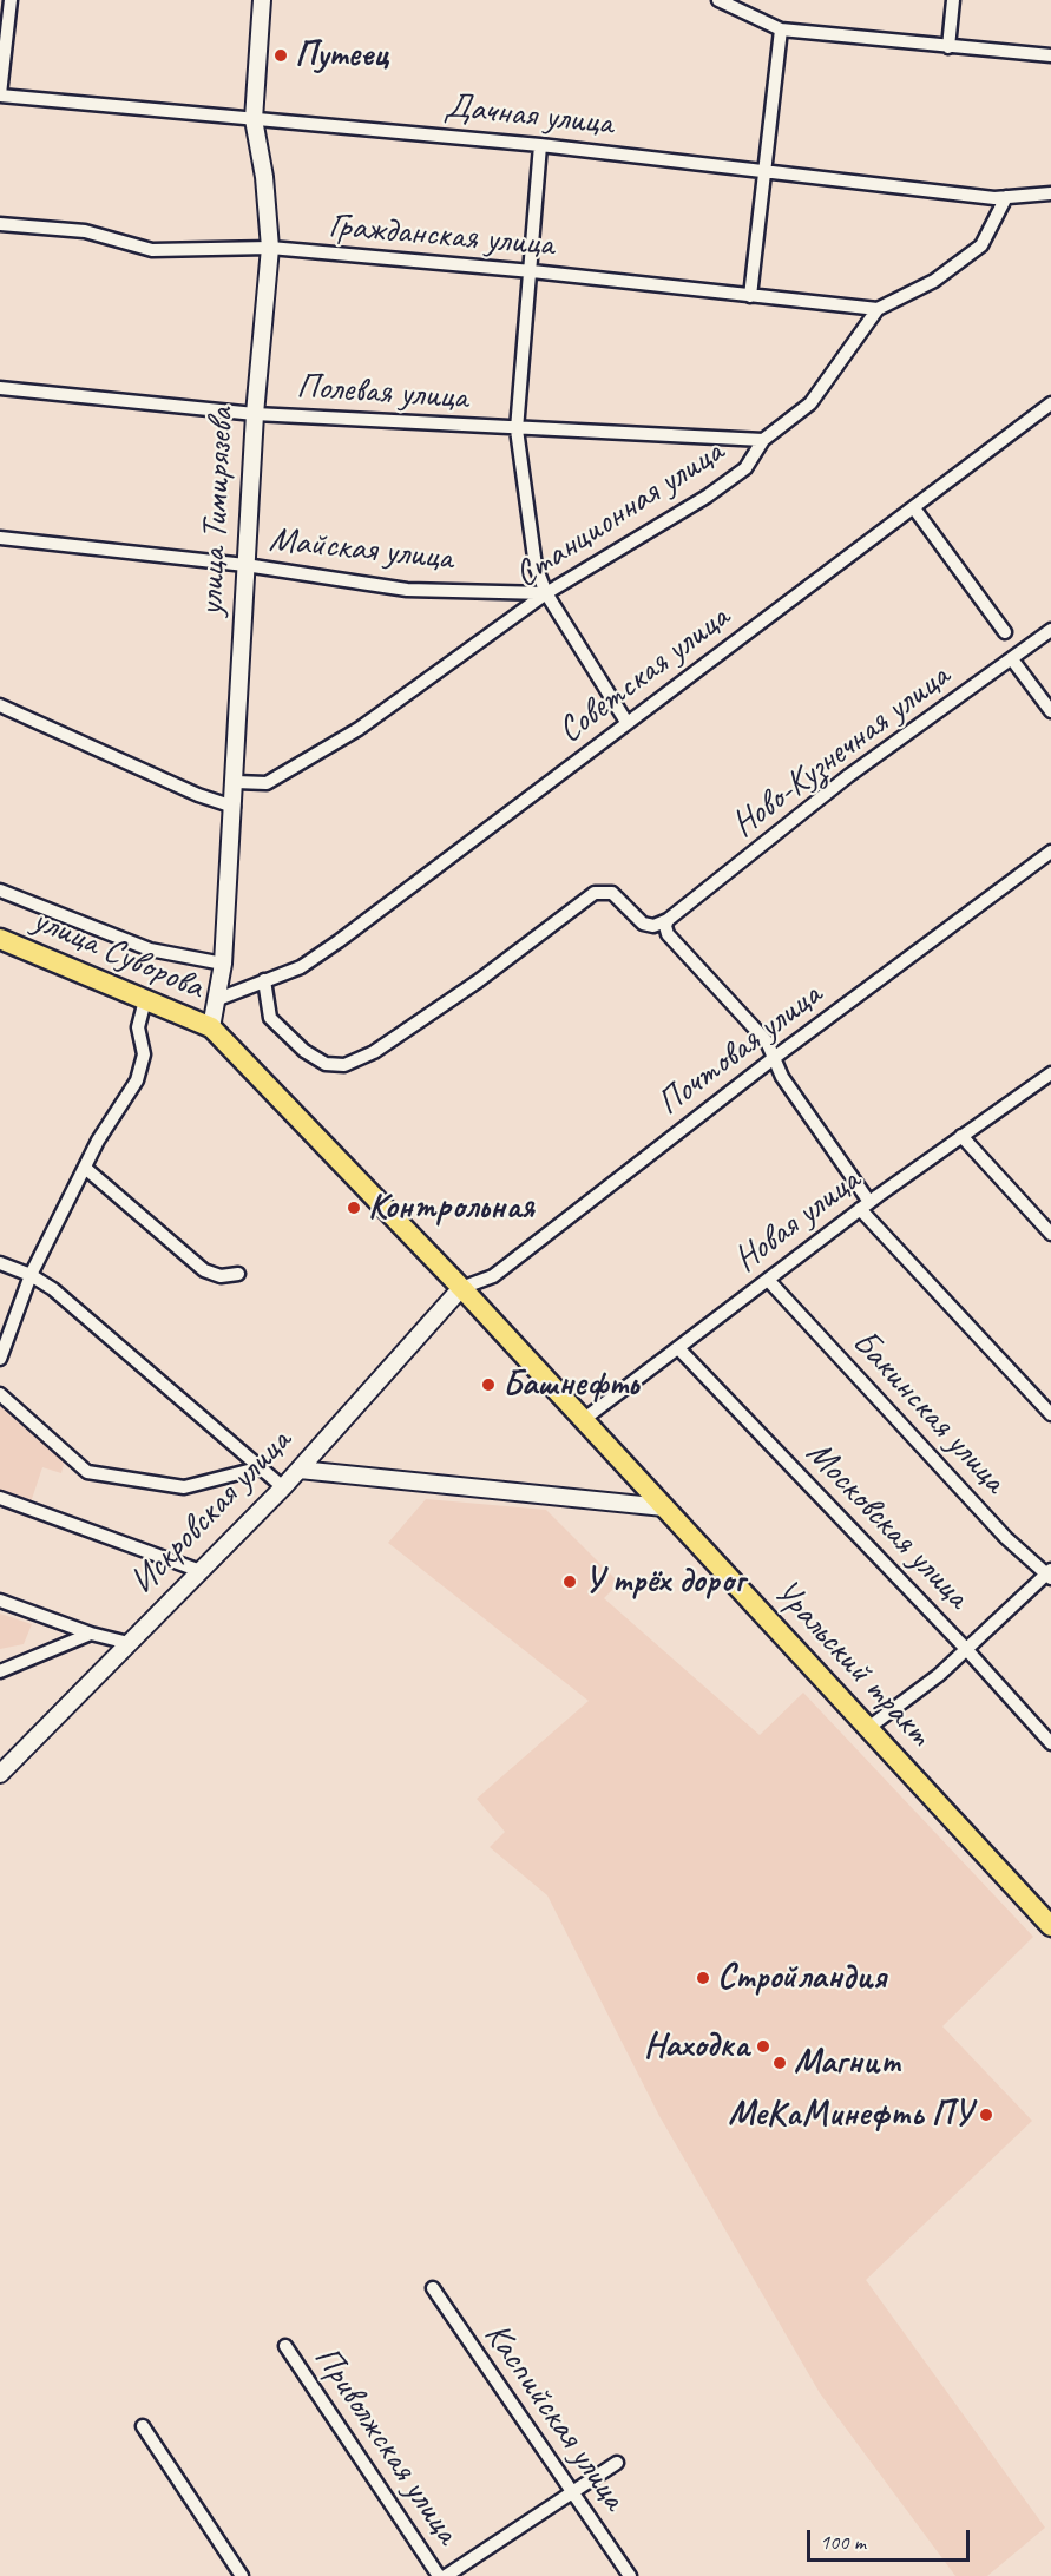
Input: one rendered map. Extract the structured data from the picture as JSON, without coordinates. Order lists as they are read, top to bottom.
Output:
{
  "streets": {
    "main road": [
      "улица Тимирязева",
      "улица Суворова",
      "Искровская улица",
      "Уральский тракт"
    ],
    "street": [
      "Дачная улица",
      "Гражданская улица",
      "Полевая улица",
      "Станционная улица",
      "Майская улица",
      "Советская улица",
      "Ново-Кузнечная улица",
      "Почтовая улица",
      "Новая улица",
      "Бакинская улица",
      "Московская улица",
      "Каспийская улица",
      "Приволжская улица"
    ]
  },
  "crossings": [
    ["Дачная улица", "улица Тимирязева"],
    ["Дачная улица", "Станционная улица"],
    ["Гражданская улица", "улица Тимирязева"],
    ["Гражданская улица", "Станционная улица"],
    ["Полевая улица", "улица Тимирязева"],
    ["Полевая улица", "Станционная улица"],
    ["улица Тимирязева", "Станционная улица"],
    ["улица Тимирязева", "Майская улица"],
    ["улица Тимирязева", "Советская улица"],
    ["улица Тимирязева", "улица Суворова"],
    ["улица Тимирязева", "Уральский тракт"],
    ["Станционная улица", "Майская улица"],
    ["улица Суворова", "Уральский тракт"],
    ["Почтовая улица", "Искровская улица"],
    ["Почтовая улица", "Уральский тракт"],
    ["Новая улица", "Бакинская улица"],
    ["Новая улица", "Московская улица"],
    ["Новая улица", "Уральский тракт"],
    ["Искровская улица", "Уральский тракт"]
  ],
  "places": [
    "Путеец",
    "Контрольная",
    "Башнефть",
    "У трёх дорог",
    "Стройландия",
    "Находка",
    "Магнит",
    "МеКаМинефть ПУ"
  ],
  "scale_bar": "100 m"
}
